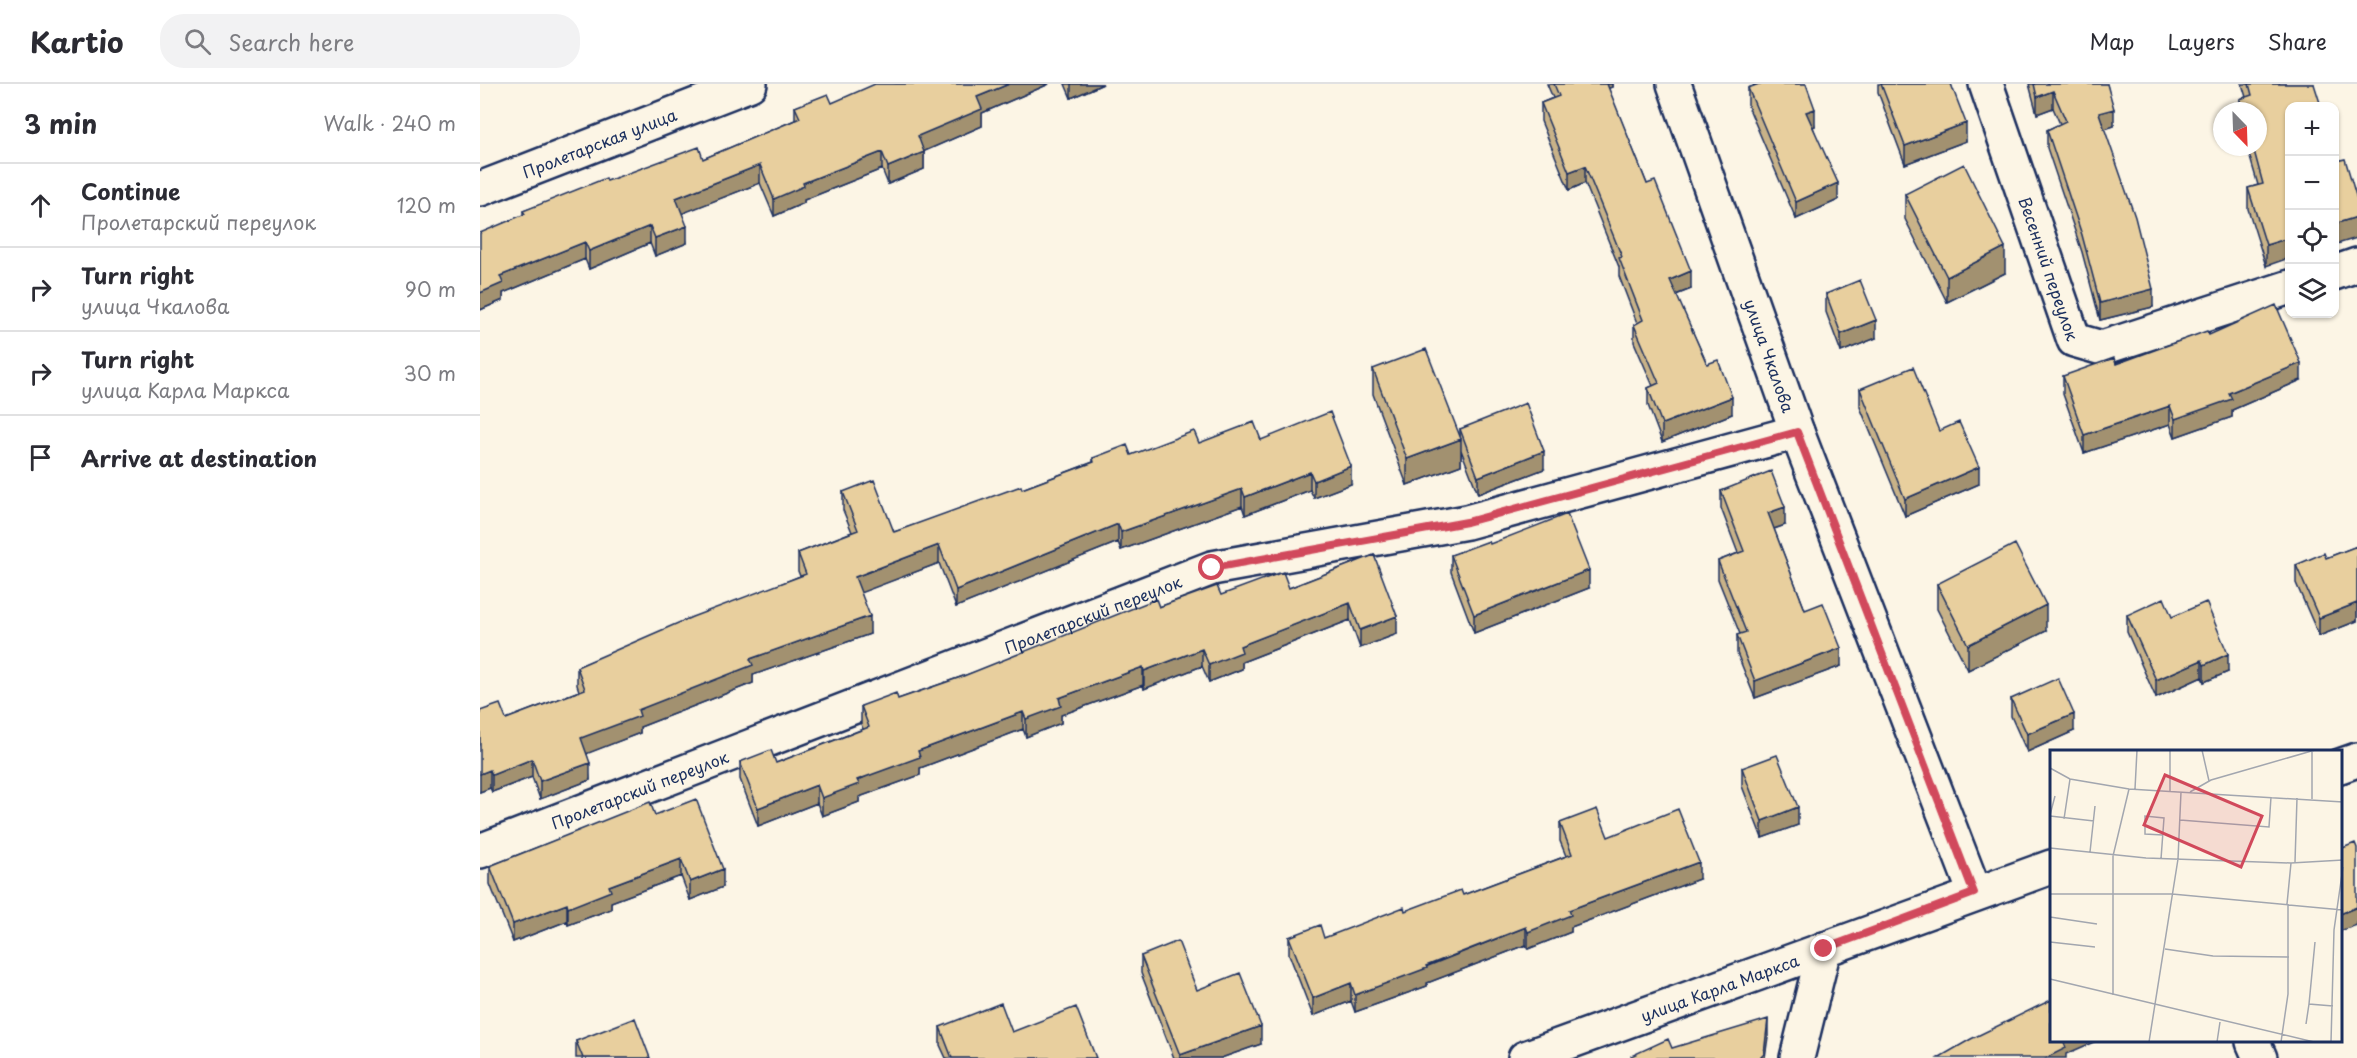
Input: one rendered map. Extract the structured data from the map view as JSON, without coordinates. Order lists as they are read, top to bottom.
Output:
{
  "streets": {
    "street": [
      "Пролетарская улица",
      "Весенний переулок",
      "улица Чкалова",
      "Пролетарский переулок",
      "улица Карла Маркса"
    ]
  },
  "crossings": [
    ["улица Чкалова", "Пролетарский переулок"],
    ["улица Чкалова", "улица Карла Маркса"]
  ],
  "north": "bottom right",
  "page": {
    "header": "Kartio",
    "search": "Search here",
    "nav": ["Map", "Layers", "Share"],
    "heading": ["3 min", "Walk · 240 m"],
    "map_buttons": ["+", "−"],
    "list": [
      ["Continue", "Пролетарский переулок", "120 m"],
      ["Turn right", "улица Чкалова", "90 m"],
      ["Turn right", "улица Карла Маркса", "30 m"],
      "Arrive at destination"
    ]
  }
}
